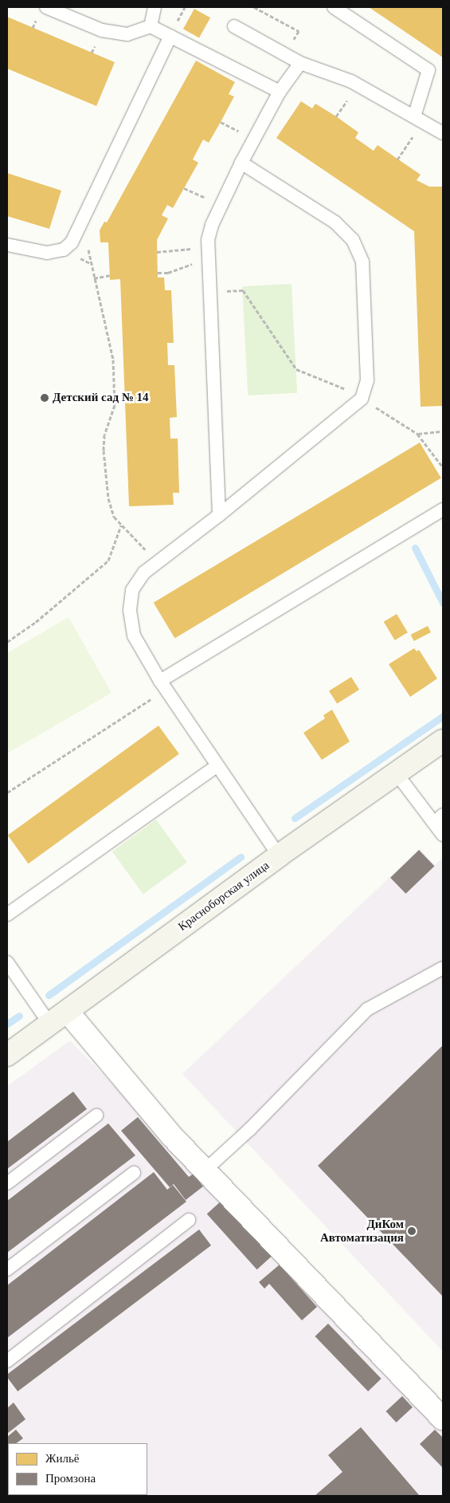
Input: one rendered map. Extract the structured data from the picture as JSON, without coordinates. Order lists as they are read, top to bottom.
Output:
{
  "streets": {
    "street": ["Красноборская улица"]
  },
  "places": ["Детский сад № 14", "ДиКом Автоматизация"],
  "legend": ["Жильё", "Промзона"]
}
